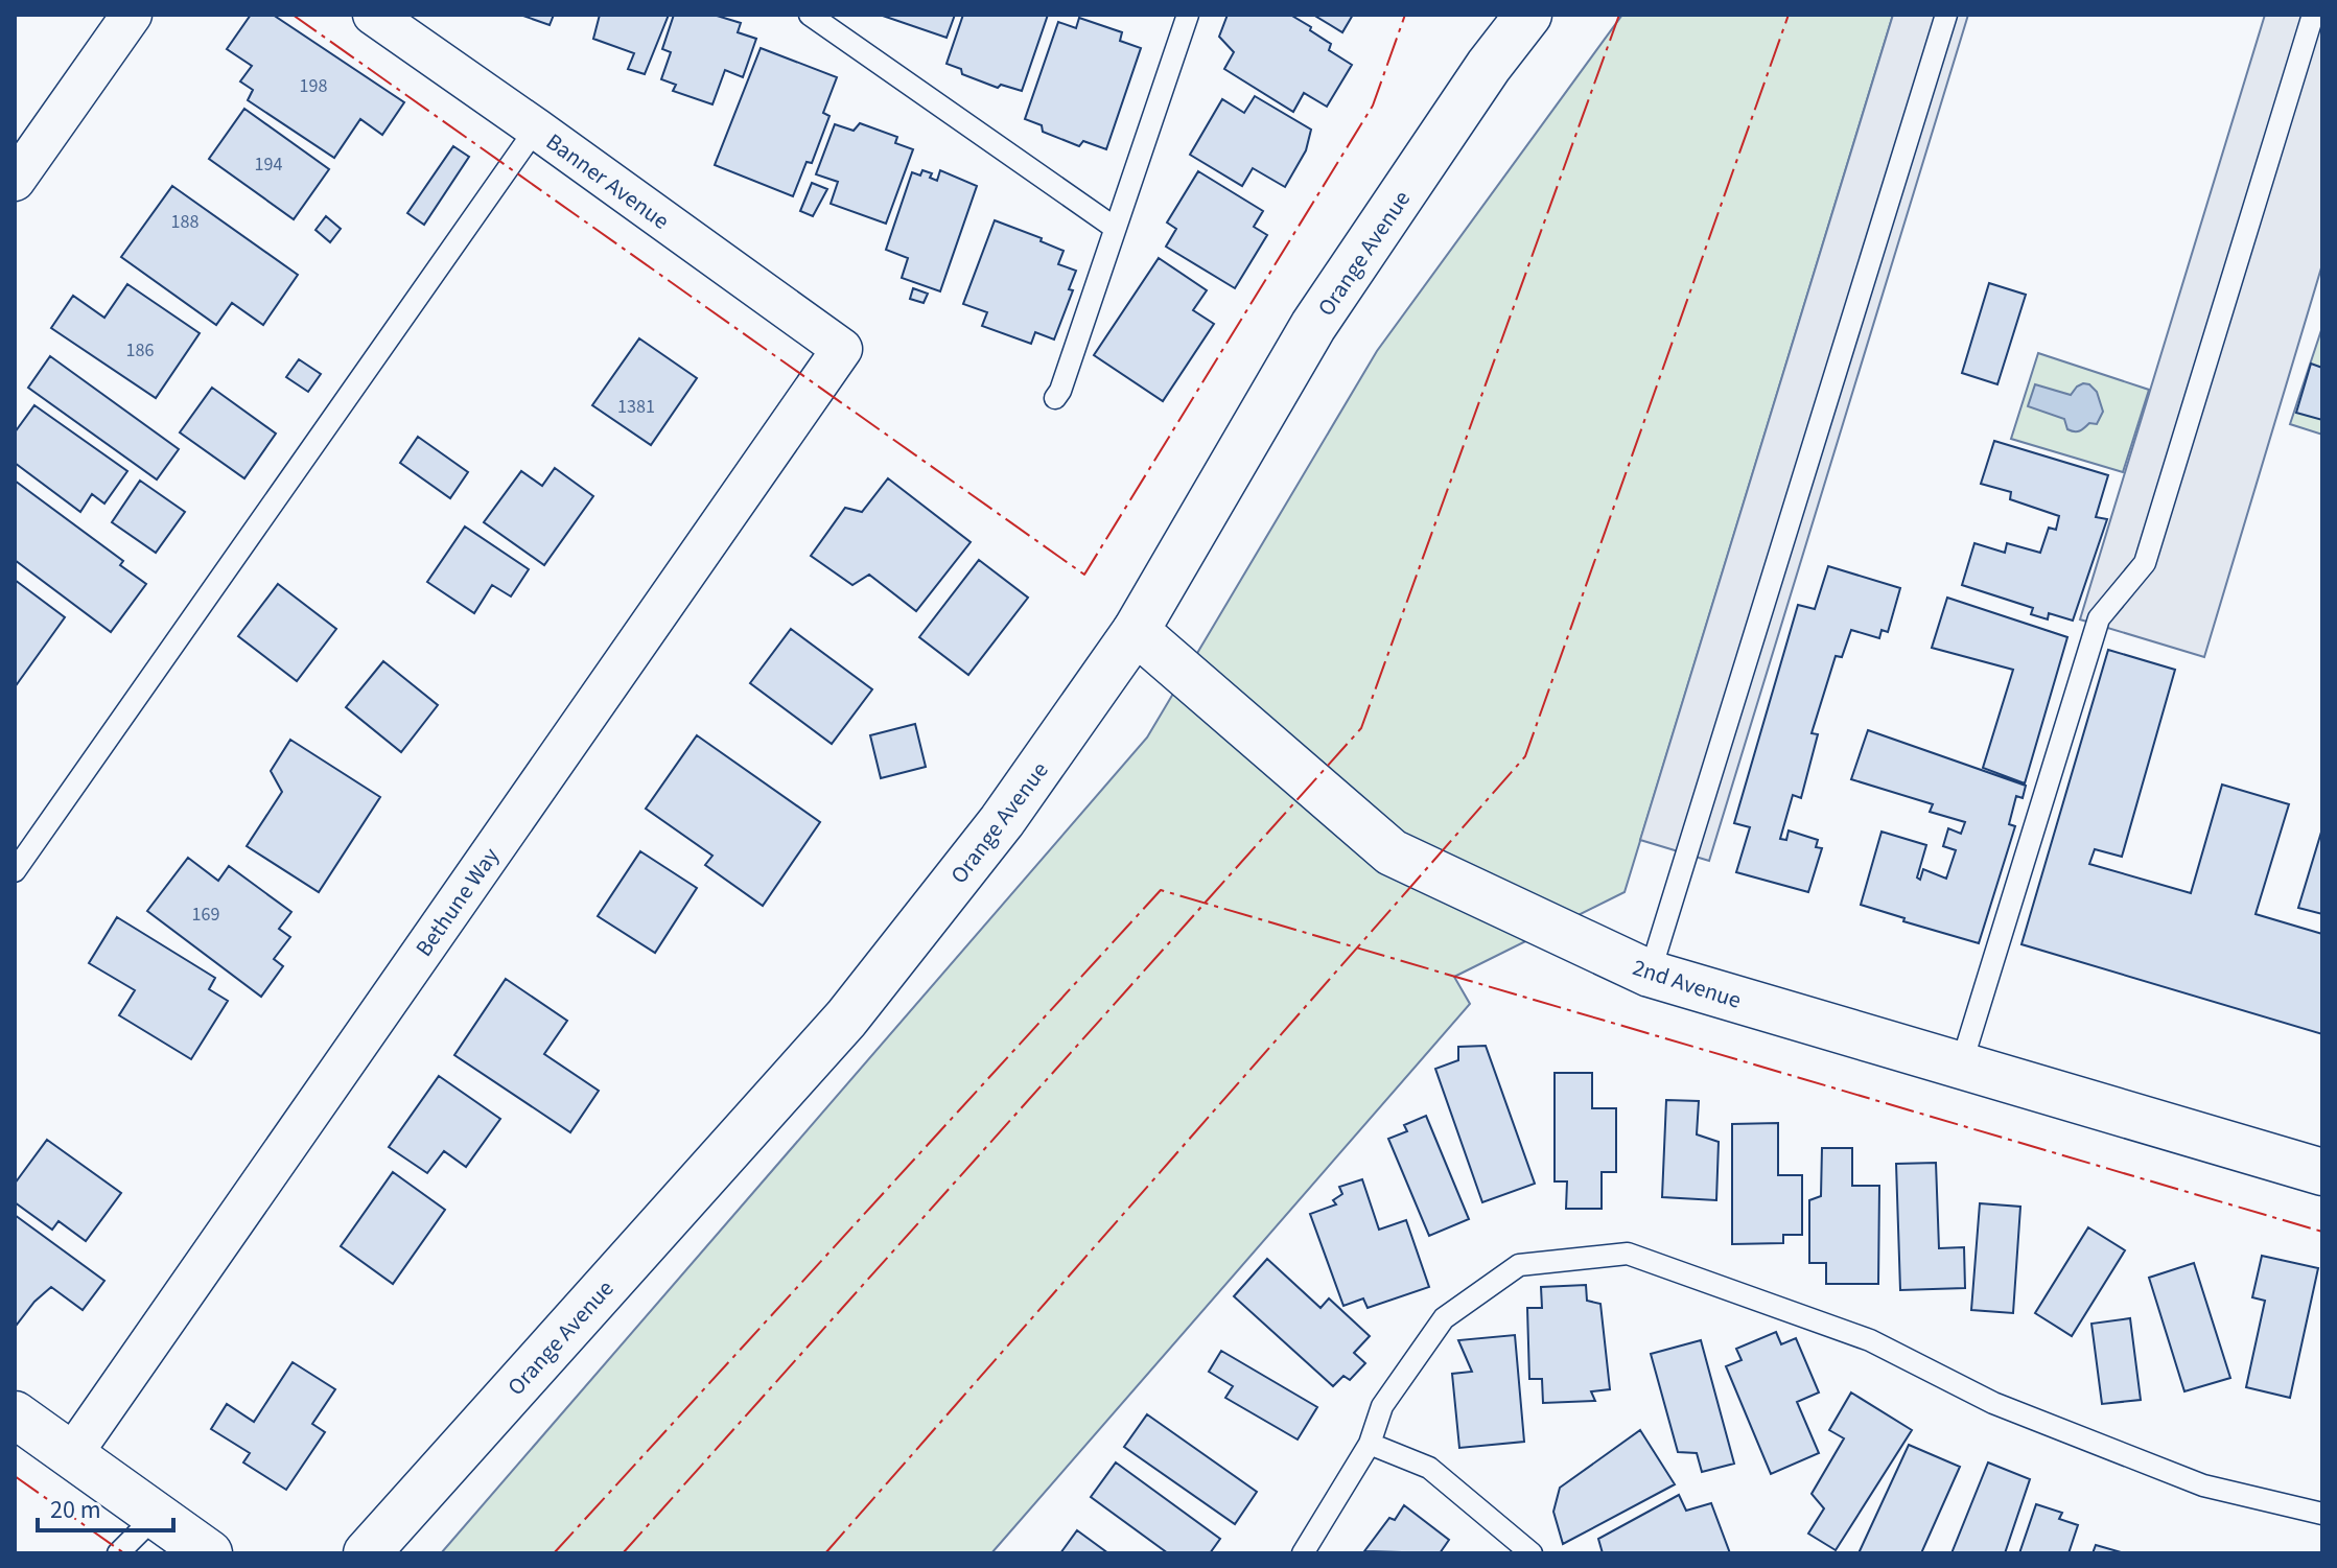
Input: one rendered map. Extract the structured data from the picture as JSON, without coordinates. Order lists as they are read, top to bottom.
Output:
{
  "streets": {
    "main road": ["Orange Avenue", "2nd Avenue"],
    "street": ["Banner Avenue", "Bethune Way"]
  },
  "crossings": [
    ["Banner Avenue", "Bethune Way"],
    ["Orange Avenue", "2nd Avenue"]
  ],
  "house_numbers": [
    "198",
    "194",
    "188",
    "186",
    "1381",
    "169"
  ],
  "scale_bar": "20 m"
}
